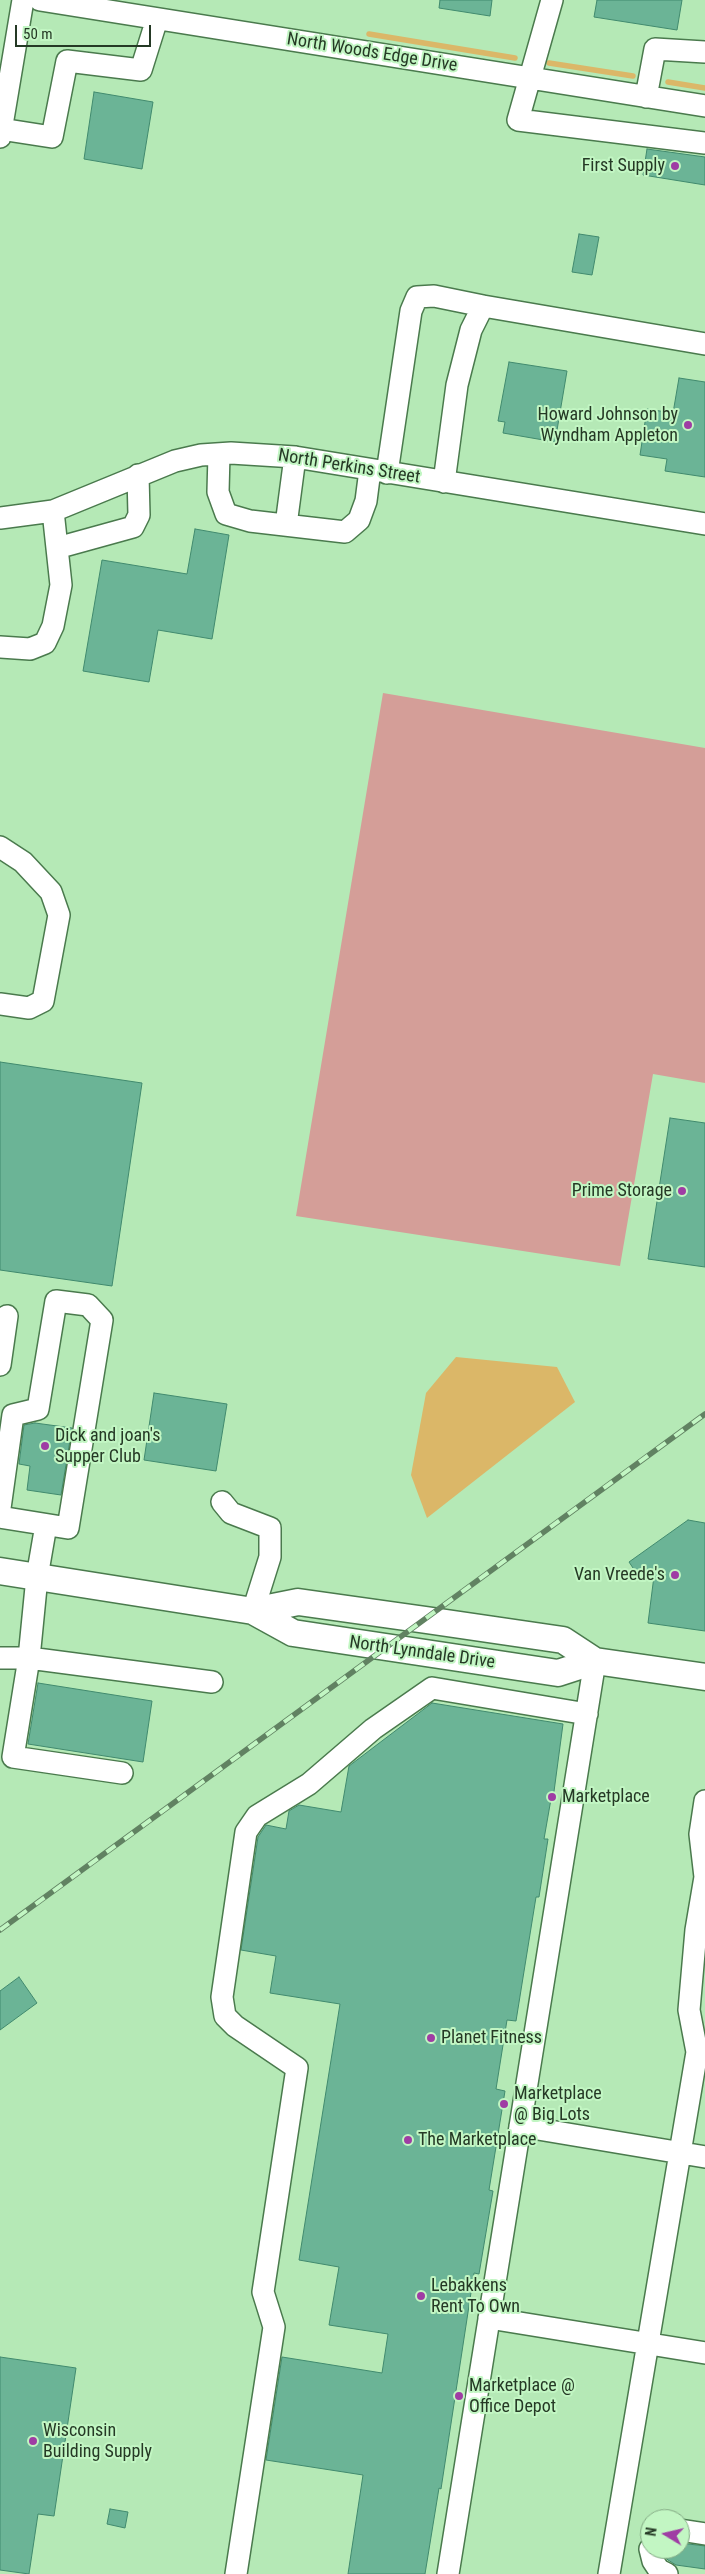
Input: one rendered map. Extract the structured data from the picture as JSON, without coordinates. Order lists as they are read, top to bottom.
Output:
{
  "streets": {
    "main road": ["North Lynndale Drive"],
    "street": ["North Woods Edge Drive", "North Perkins Street"]
  },
  "places": [
    "First Supply",
    "Howard Johnson by Wyndham Appleton",
    "Prime Storage",
    "Dick and joan's Supper Club",
    "Van Vreede's",
    "Marketplace",
    "Planet Fitness",
    "Marketplace @ Big Lots",
    "The Marketplace",
    "Lebakkens Rent To Own",
    "Marketplace @ Office Depot",
    "Wisconsin Building Supply"
  ],
  "scale_bar": "50 m",
  "north": "left"
}
